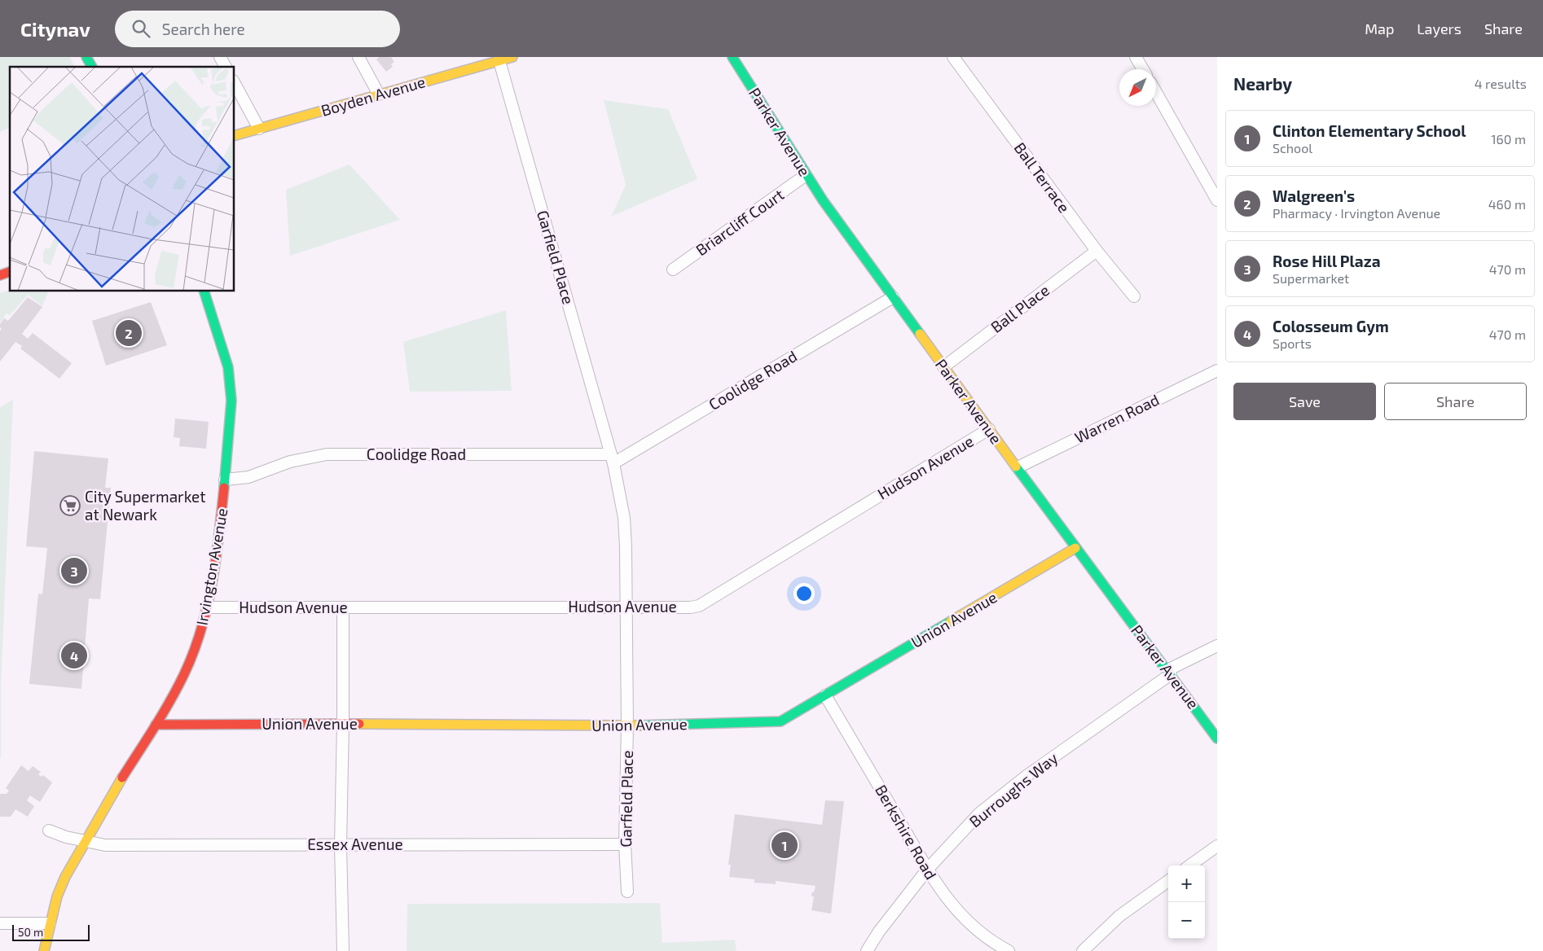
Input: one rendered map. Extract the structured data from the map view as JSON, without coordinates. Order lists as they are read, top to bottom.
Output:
{
  "streets": {
    "street": [
      "Boyden Avenue",
      "Parker Avenue",
      "Ball Terrace",
      "Briarcliff Court",
      "Garfield Place",
      "Ball Place",
      "Coolidge Road",
      "Warren Road",
      "Hudson Avenue",
      "Irvington Avenue",
      "Union Avenue",
      "Burroughs Way",
      "Berkshire Road",
      "Essex Avenue"
    ]
  },
  "crossings": [
    ["Boyden Avenue", "Garfield Place"],
    ["Parker Avenue", "Briarcliff Court"],
    ["Parker Avenue", "Ball Place"],
    ["Parker Avenue", "Coolidge Road"],
    ["Parker Avenue", "Warren Road"],
    ["Parker Avenue", "Hudson Avenue"],
    ["Parker Avenue", "Union Avenue"],
    ["Parker Avenue", "Burroughs Way"],
    ["Ball Terrace", "Ball Place"],
    ["Garfield Place", "Coolidge Road"],
    ["Garfield Place", "Hudson Avenue"],
    ["Garfield Place", "Union Avenue"],
    ["Garfield Place", "Essex Avenue"],
    ["Coolidge Road", "Irvington Avenue"],
    ["Hudson Avenue", "Irvington Avenue"],
    ["Irvington Avenue", "Union Avenue"],
    ["Irvington Avenue", "Essex Avenue"],
    ["Union Avenue", "Berkshire Road"],
    ["Burroughs Way", "Berkshire Road"]
  ],
  "places": {
    "supermarket": ["City Supermarket at Newark"]
  },
  "scale_bar": "50 m",
  "north": "bottom left",
  "page": {
    "header": "Citynav",
    "search": "Search here",
    "nav": ["Map", "Layers", "Share"],
    "heading": ["Nearby", "4 results"],
    "list": [
      {
        "mark": "1",
        "name": "Clinton Elementary School",
        "note": "School",
        "value": "160 m"
      },
      {
        "mark": "2",
        "name": "Walgreen's",
        "note": "Pharmacy · Irvington Avenue",
        "value": "460 m"
      },
      {
        "mark": "3",
        "name": "Rose Hill Plaza",
        "note": "Supermarket",
        "value": "470 m"
      },
      {
        "mark": "4",
        "name": "Colosseum Gym",
        "note": "Sports",
        "value": "470 m"
      }
    ],
    "pins": [
      "2",
      "3",
      "4",
      "1"
    ],
    "buttons": ["Save", "Share"],
    "map_buttons": ["+", "−"],
    "scale": "50 m"
  }
}
